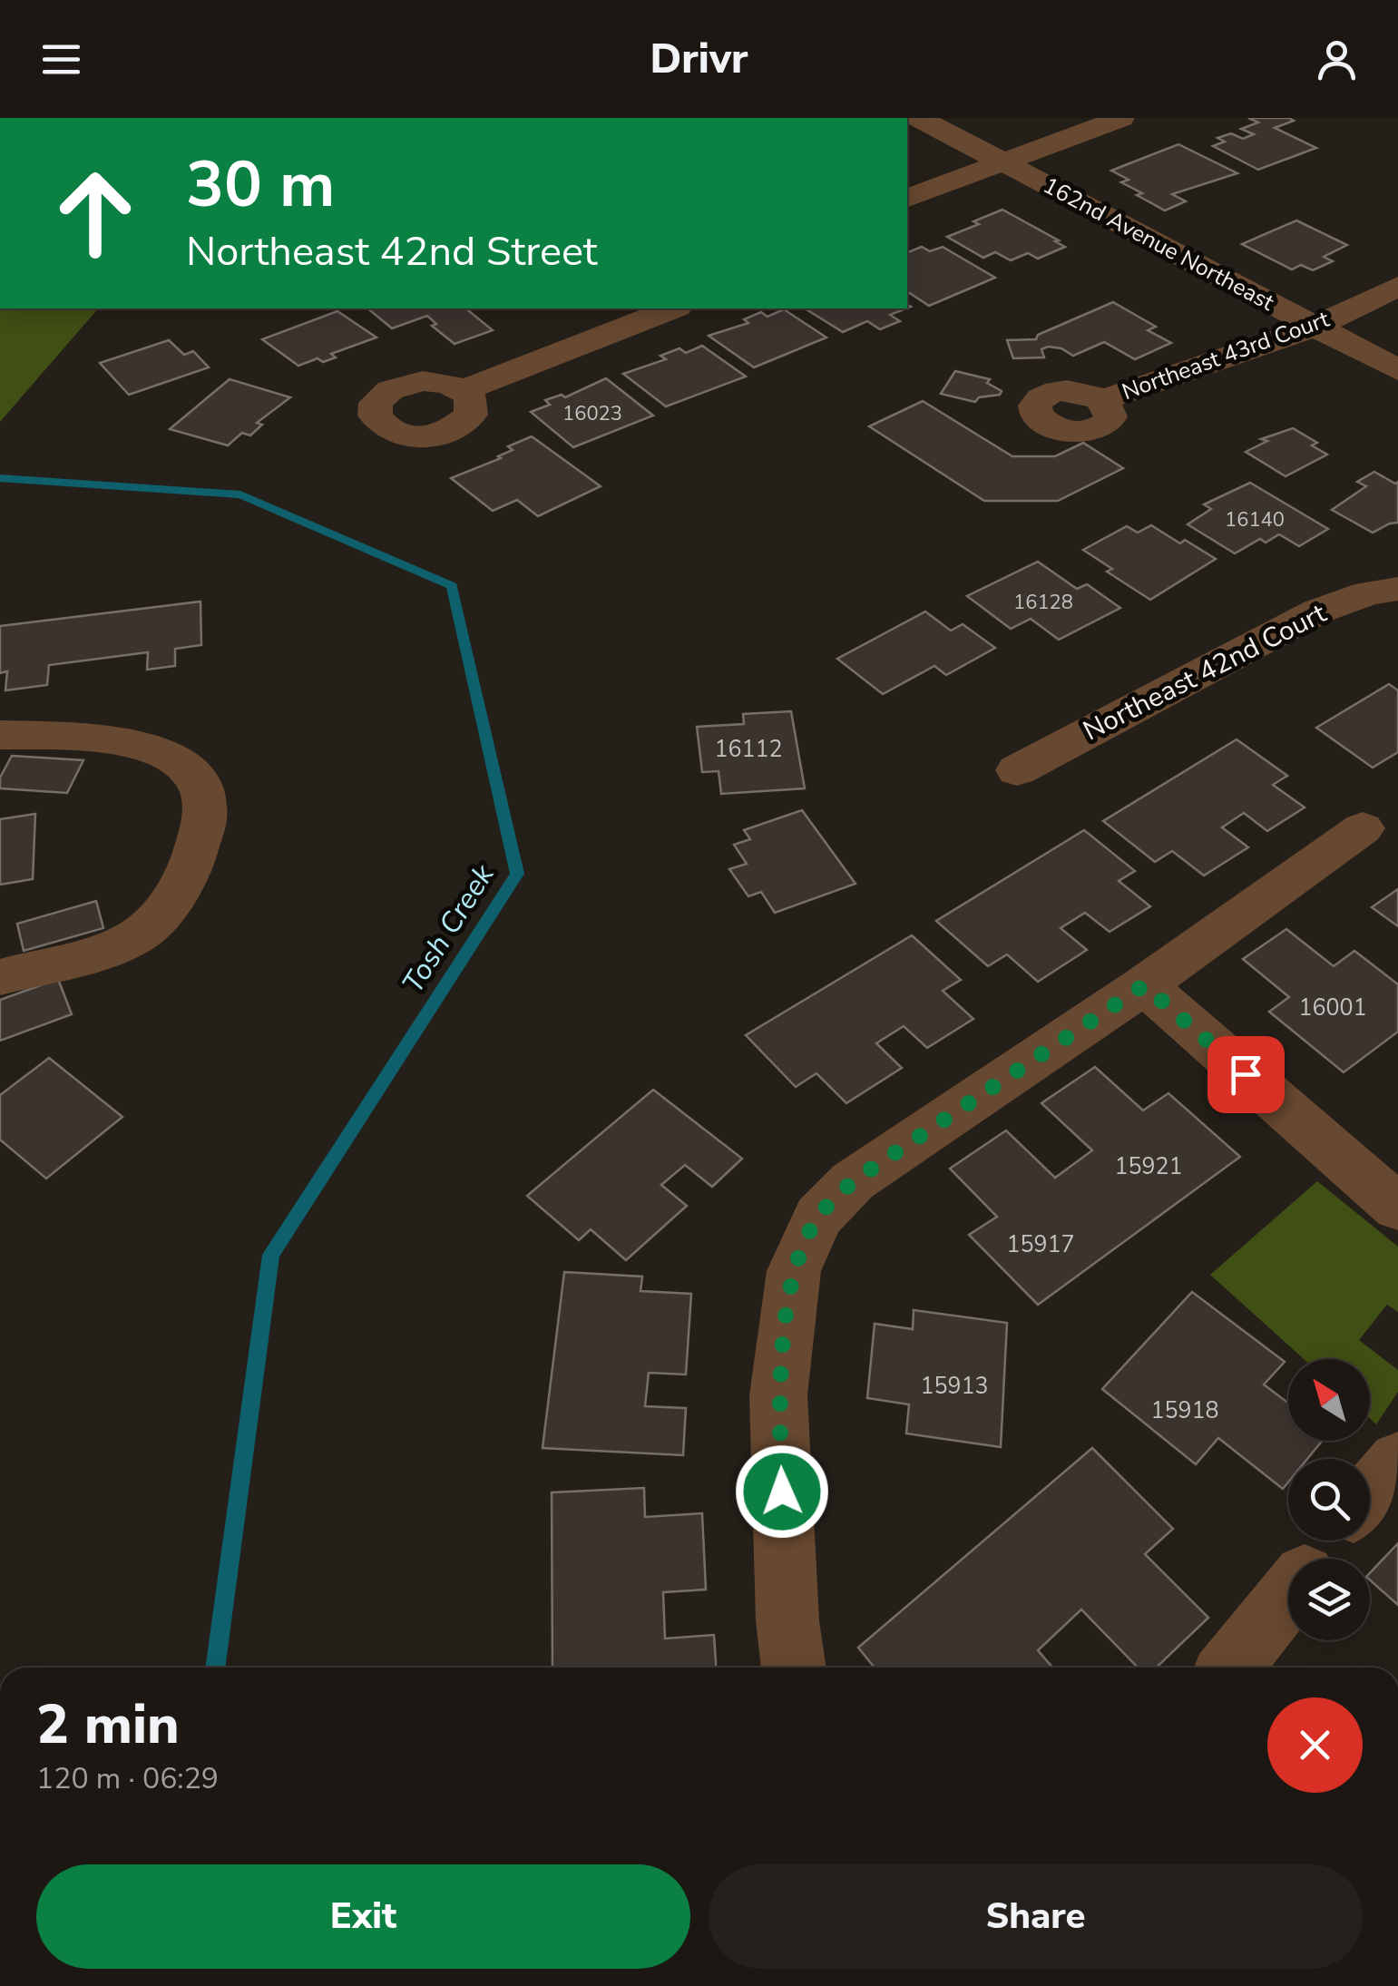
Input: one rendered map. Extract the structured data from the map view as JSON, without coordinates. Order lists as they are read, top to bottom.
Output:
{
  "streets": {
    "street": ["162nd Avenue Northeast", "Northeast 43rd Court", "Northeast 42nd Court"]
  },
  "crossings": [
    ["162nd Avenue Northeast", "Northeast 43rd Court"]
  ],
  "water": ["Tosh Creek"],
  "house_numbers": [
    "16023",
    "16140",
    "16128",
    "16112",
    "16001",
    "15921",
    "15917",
    "15913",
    "15918"
  ],
  "north": "top left",
  "page": {
    "header": "Drivr",
    "turn": ["30 m", "Northeast 42nd Street"],
    "heading": ["2 min", "120 m · 06:29"],
    "buttons": ["Exit", "Share"]
  }
}
